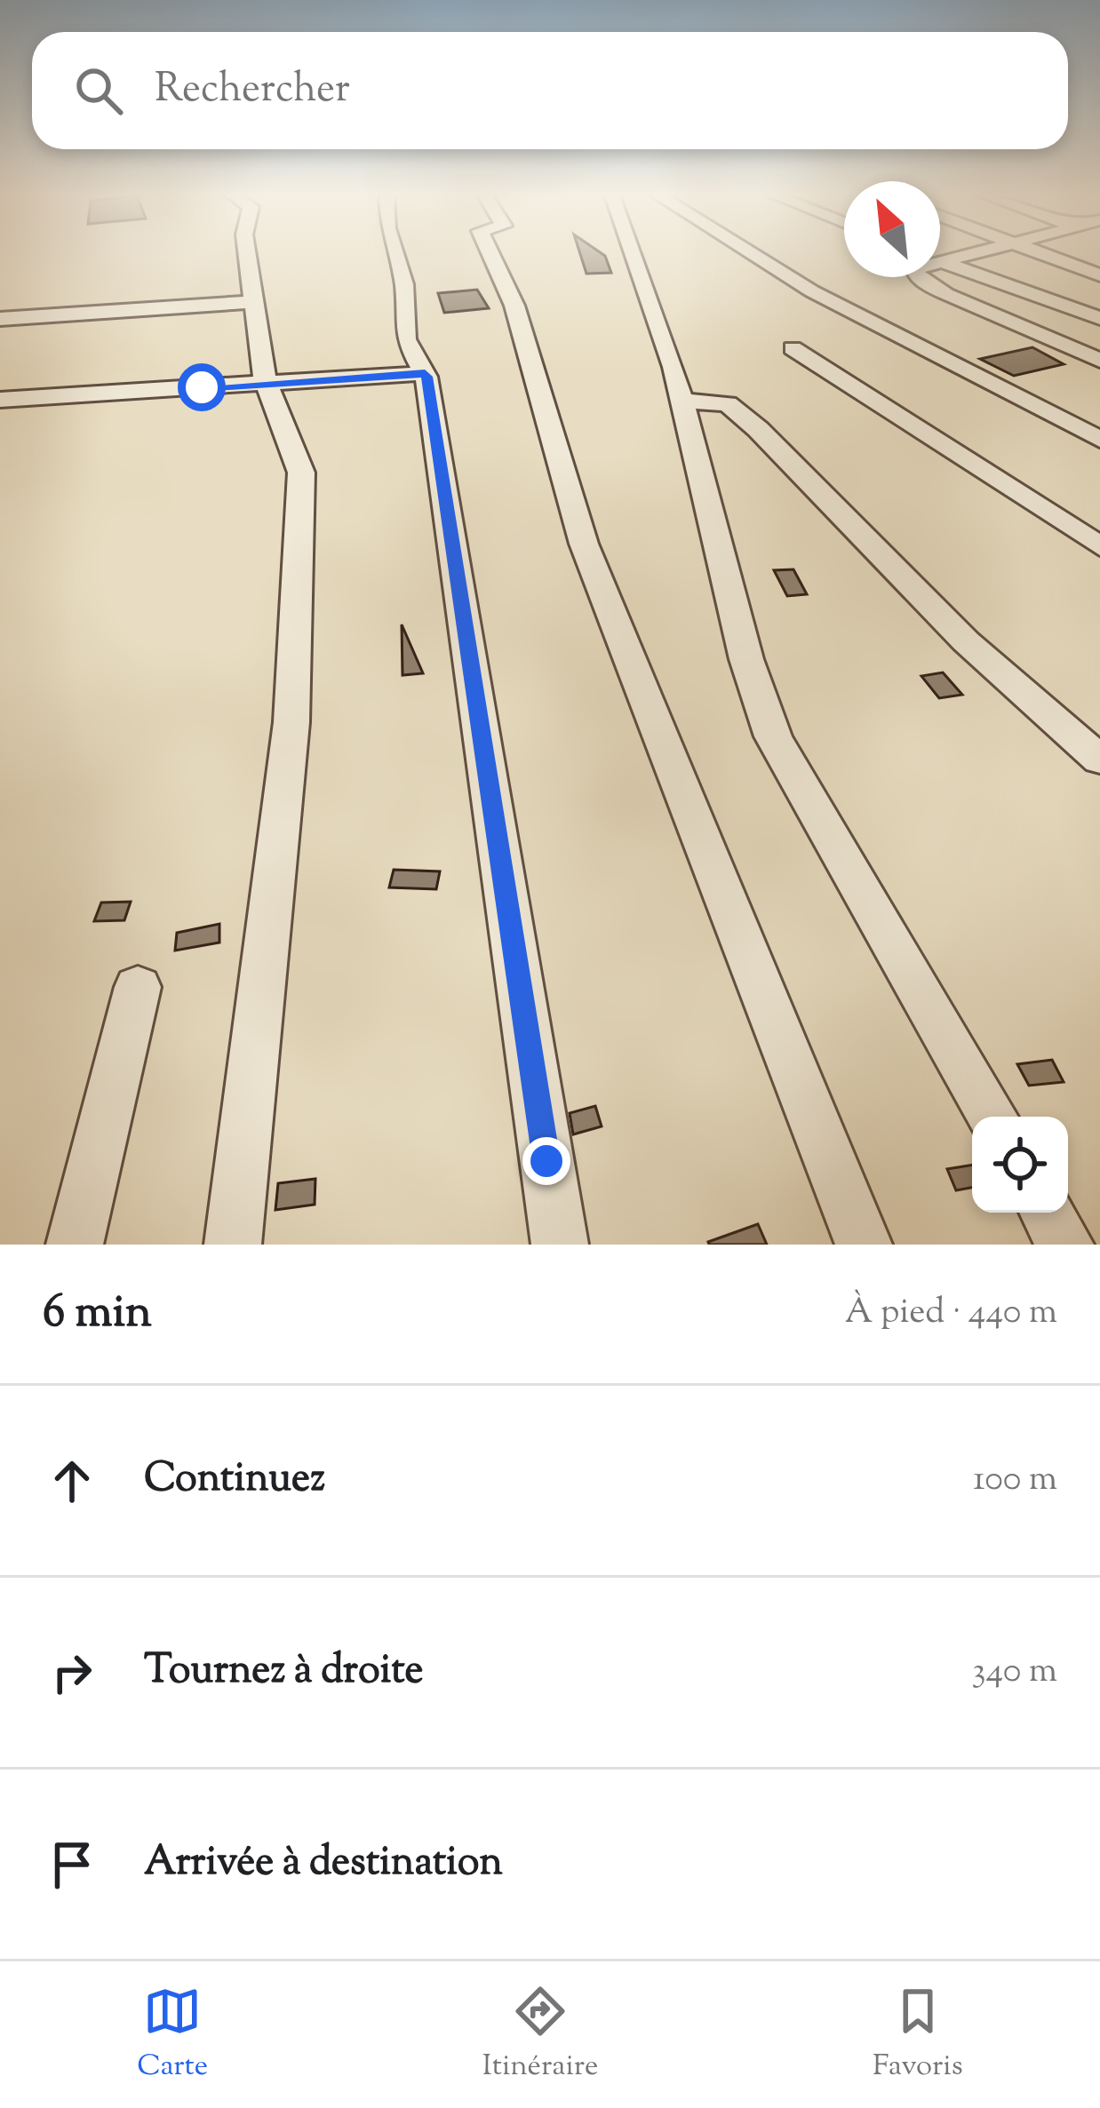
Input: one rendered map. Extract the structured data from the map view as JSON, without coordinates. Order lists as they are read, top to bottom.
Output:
{
  "north": "top left",
  "page": {
    "search": "Rechercher",
    "heading": ["6 min", "À pied · 440 m"],
    "list": [
      ["Continuez", "100 m"],
      ["Tournez à droite", "340 m"],
      "Arrivée à destination"
    ],
    "nav": ["Carte", "Itinéraire", "Favoris"]
  }
}
